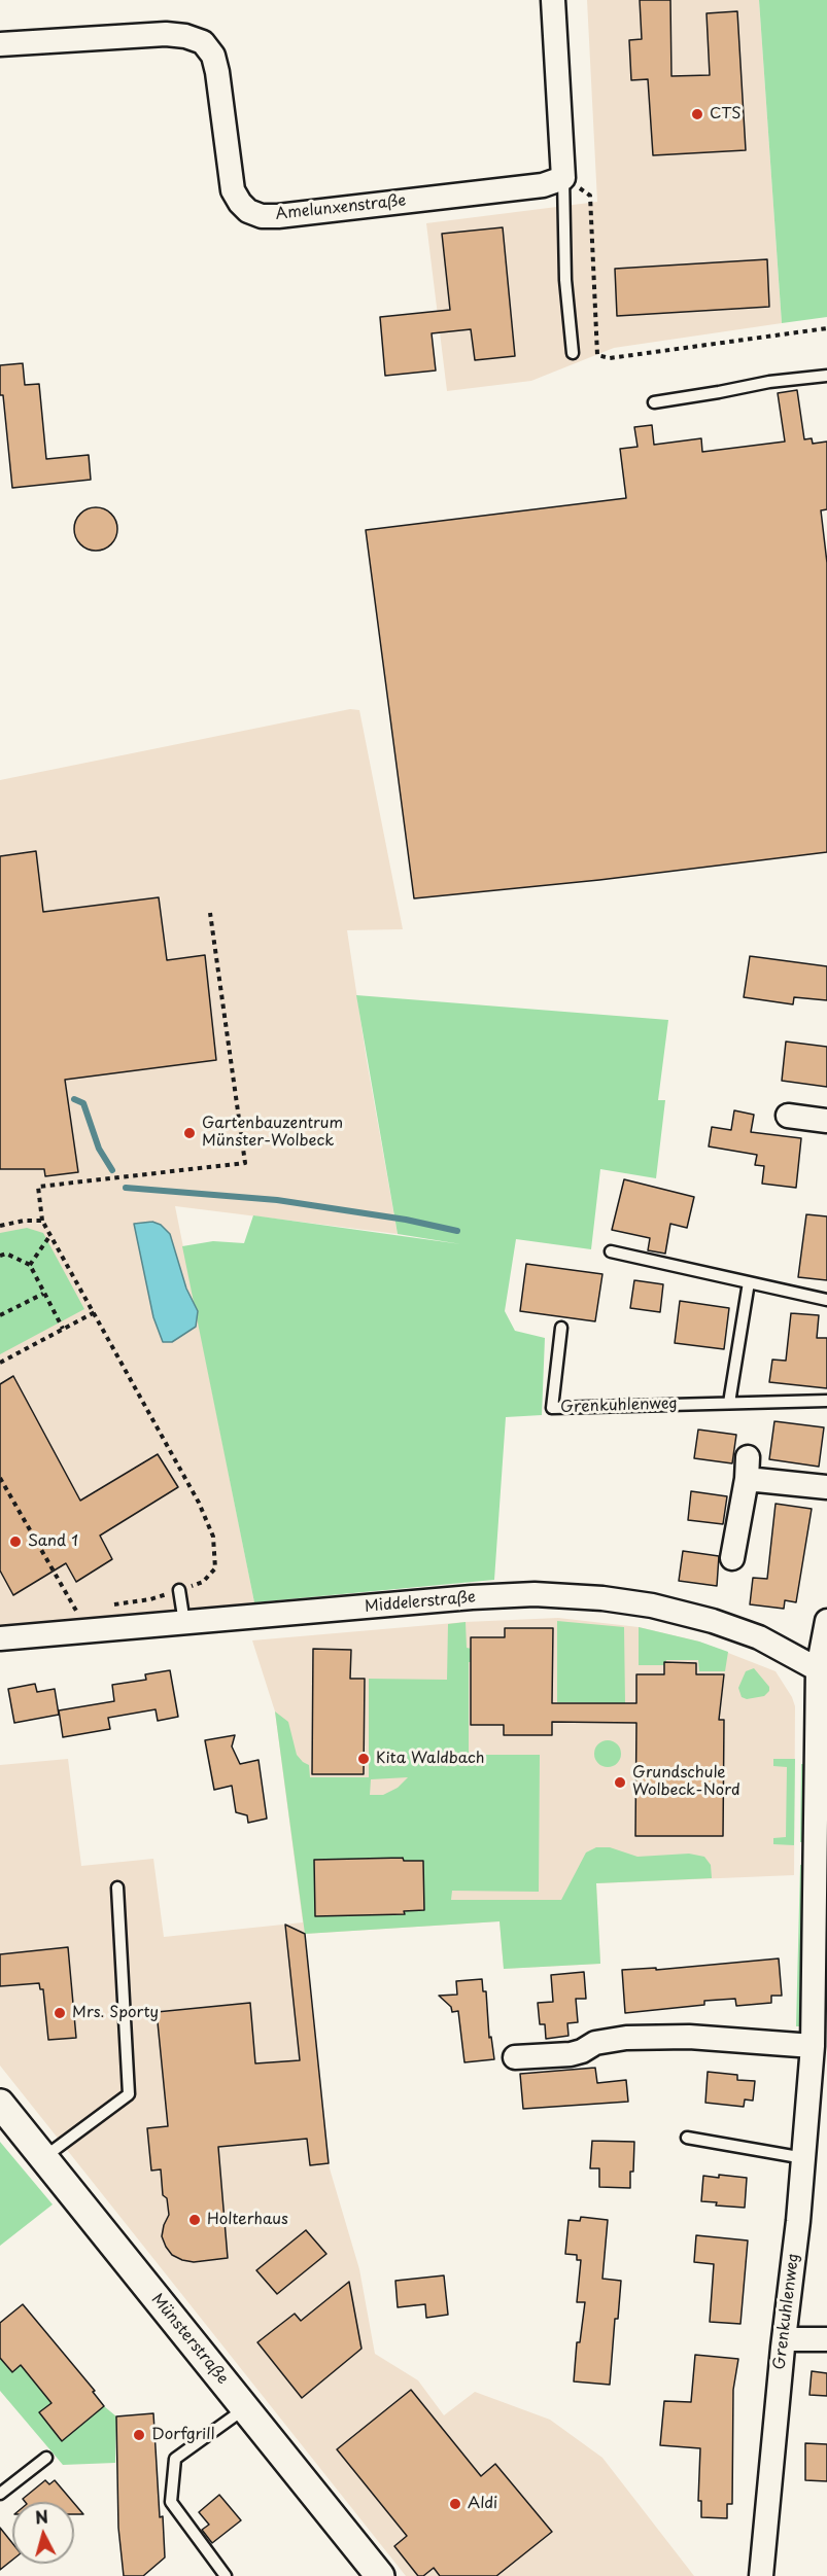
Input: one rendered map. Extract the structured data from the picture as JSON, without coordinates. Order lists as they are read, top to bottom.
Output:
{
  "streets": {
    "street": [
      "Amelunxenstraße",
      "Grenkuhlenweg",
      "Middelerstraße",
      "Münsterstraße"
    ]
  },
  "crossings": [
    ["Grenkuhlenweg", "Middelerstraße"]
  ],
  "places": [
    "CTS",
    "Gartenbauzentrum Münster-Wolbeck",
    "Sand 1",
    "Kita Waldbach",
    "Grundschule Wolbeck-Nord",
    "Mrs. Sporty",
    "Holterhaus",
    "Dorfgrill",
    "Aldi"
  ],
  "north": "top"
}
